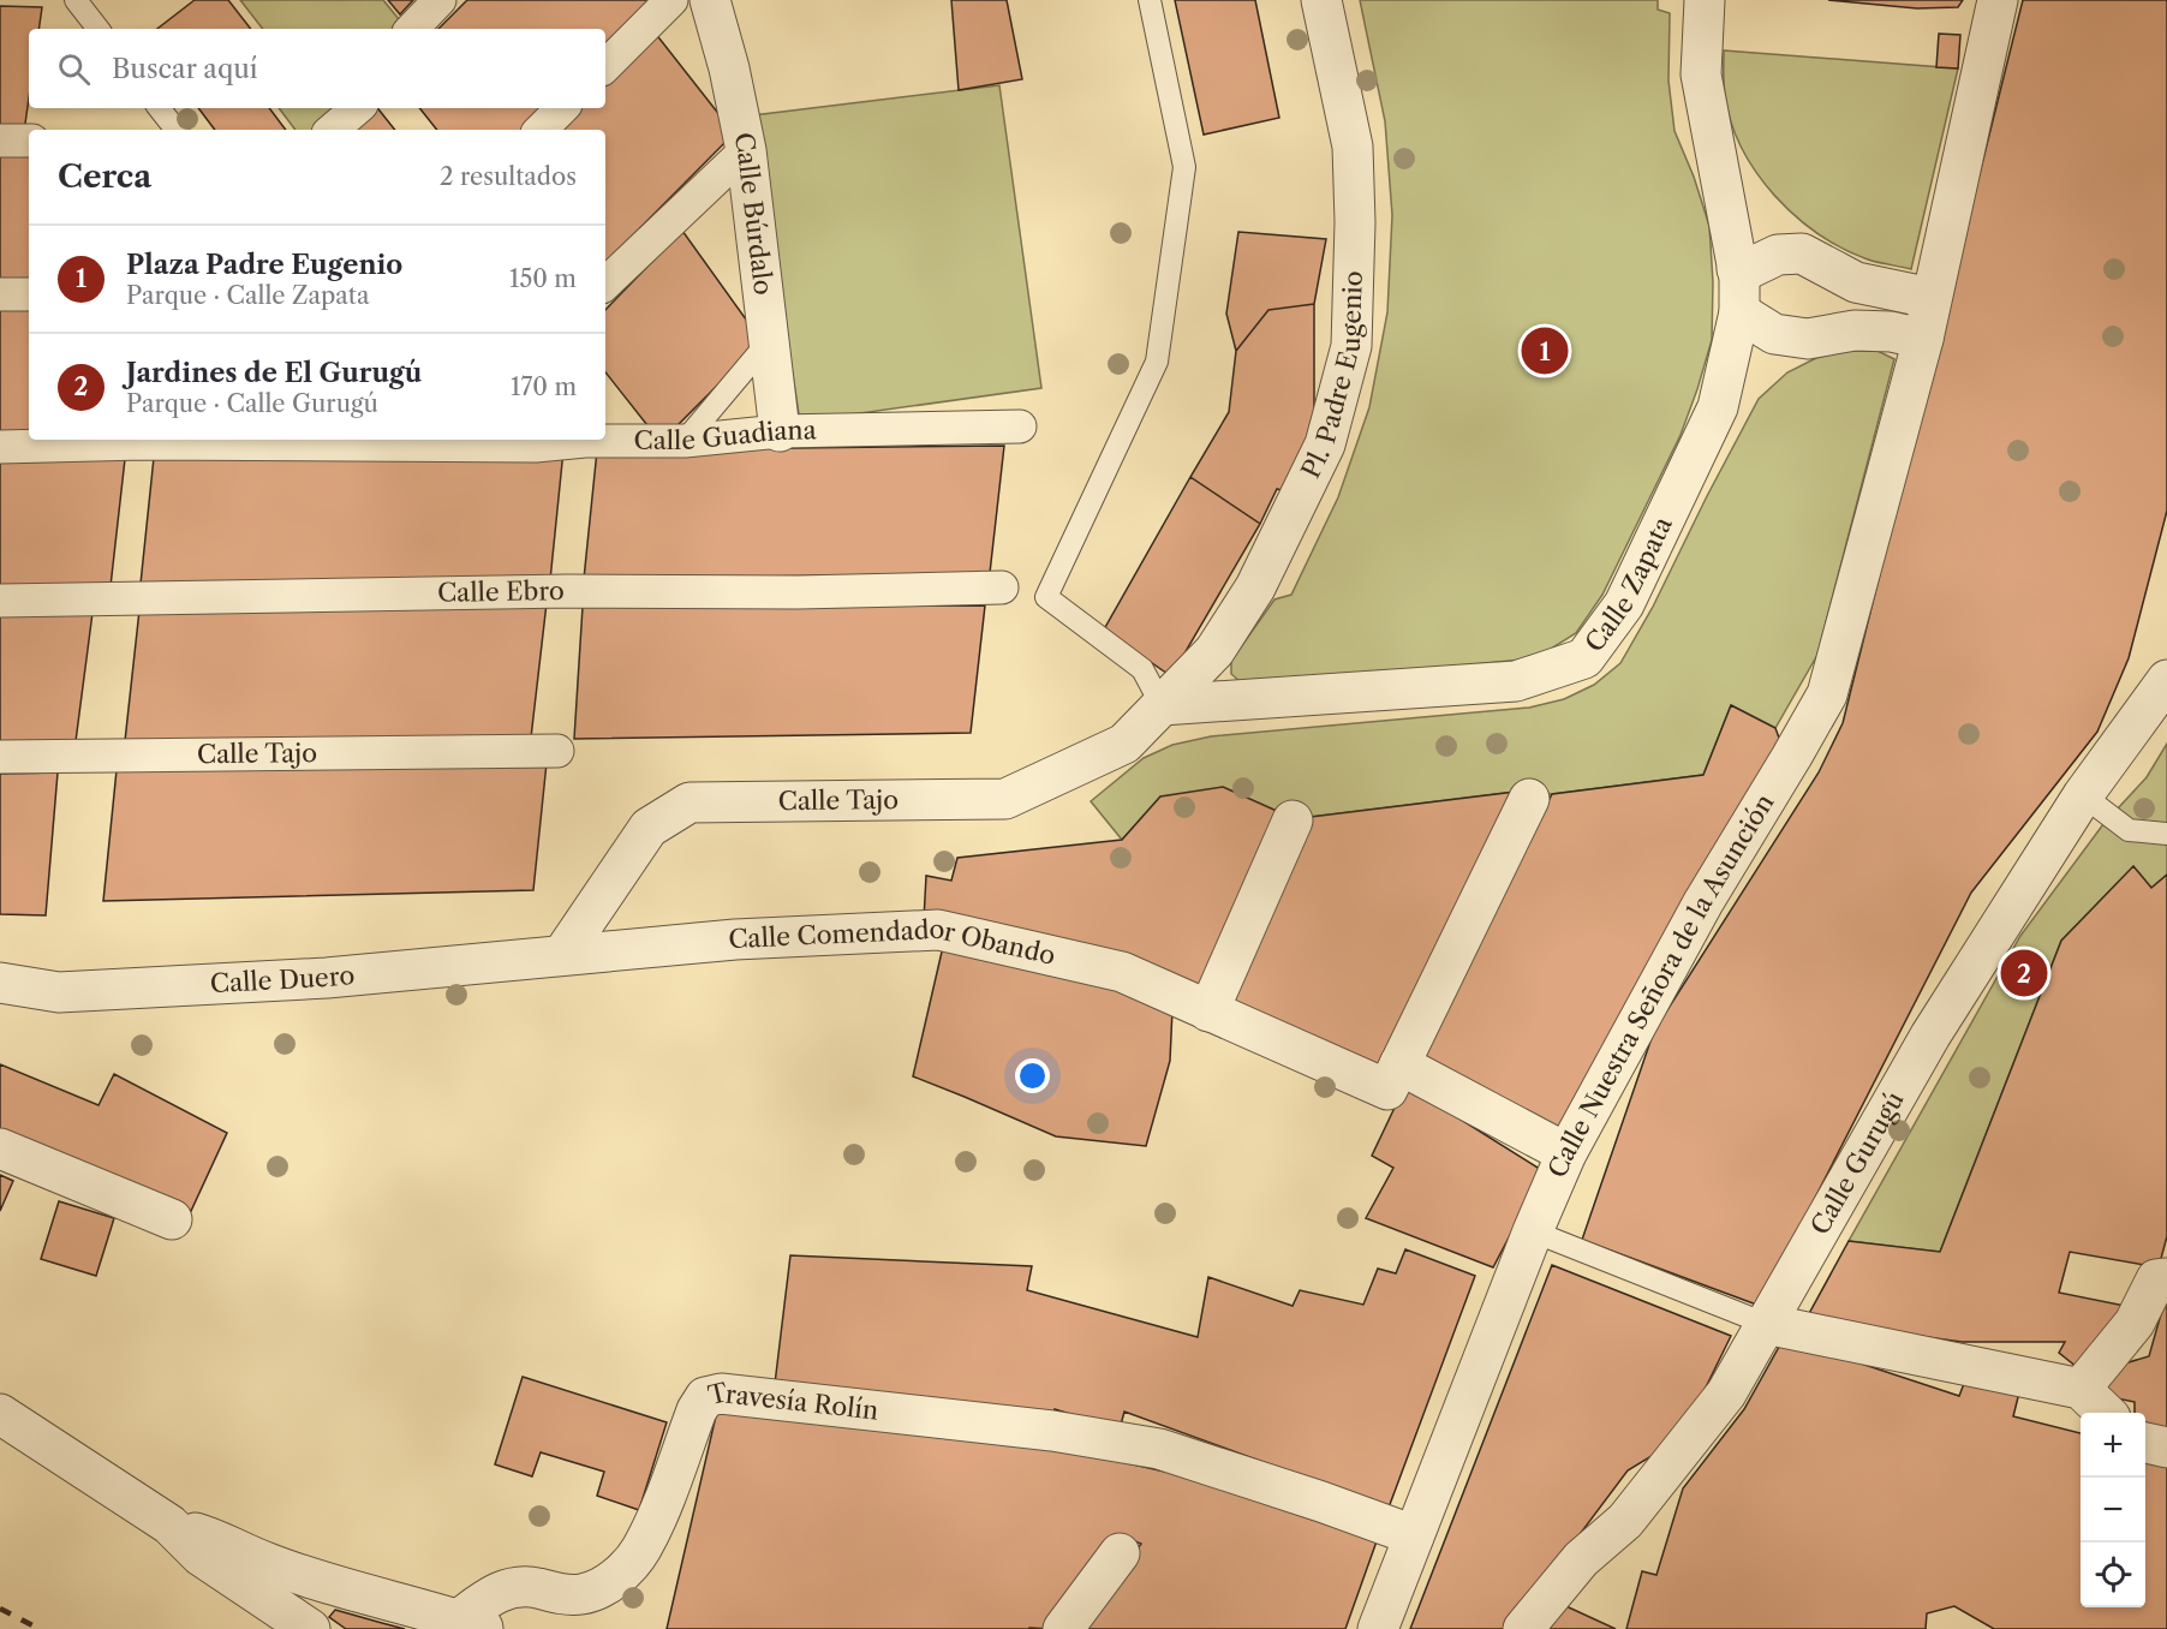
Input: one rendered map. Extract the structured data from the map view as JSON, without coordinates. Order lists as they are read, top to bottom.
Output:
{
  "streets": {
    "street": [
      "Calle Búrdalo",
      "Pl. Padre Eugenio",
      "Calle Guadiana",
      "Calle Zapata",
      "Calle Ebro",
      "Calle Tajo",
      "Calle Comendador Obando",
      "Calle Duero",
      "Calle Nuestra Señora de la Asunción",
      "Calle Gurugú",
      "Travesía Rolín"
    ]
  },
  "crossings": [
    ["Calle Búrdalo", "Calle Guadiana"],
    ["Pl. Padre Eugenio", "Calle Zapata"],
    ["Pl. Padre Eugenio", "Calle Tajo"],
    ["Calle Zapata", "Calle Tajo"],
    ["Calle Tajo", "Calle Comendador Obando"],
    ["Calle Tajo", "Calle Duero"],
    ["Calle Comendador Obando", "Calle Duero"],
    ["Calle Nuestra Señora de la Asunción", "Travesía Rolín"]
  ],
  "page": {
    "search": "Buscar aquí",
    "heading": ["Cerca", "2 resultados"],
    "list": [
      {
        "mark": "1",
        "name": "Plaza Padre Eugenio",
        "note": "Parque · Calle Zapata",
        "value": "150 m"
      },
      {
        "mark": "2",
        "name": "Jardines de El Gurugú",
        "note": "Parque · Calle Gurugú",
        "value": "170 m"
      }
    ],
    "pins": ["1", "2"],
    "map_buttons": ["+", "−"]
  }
}
